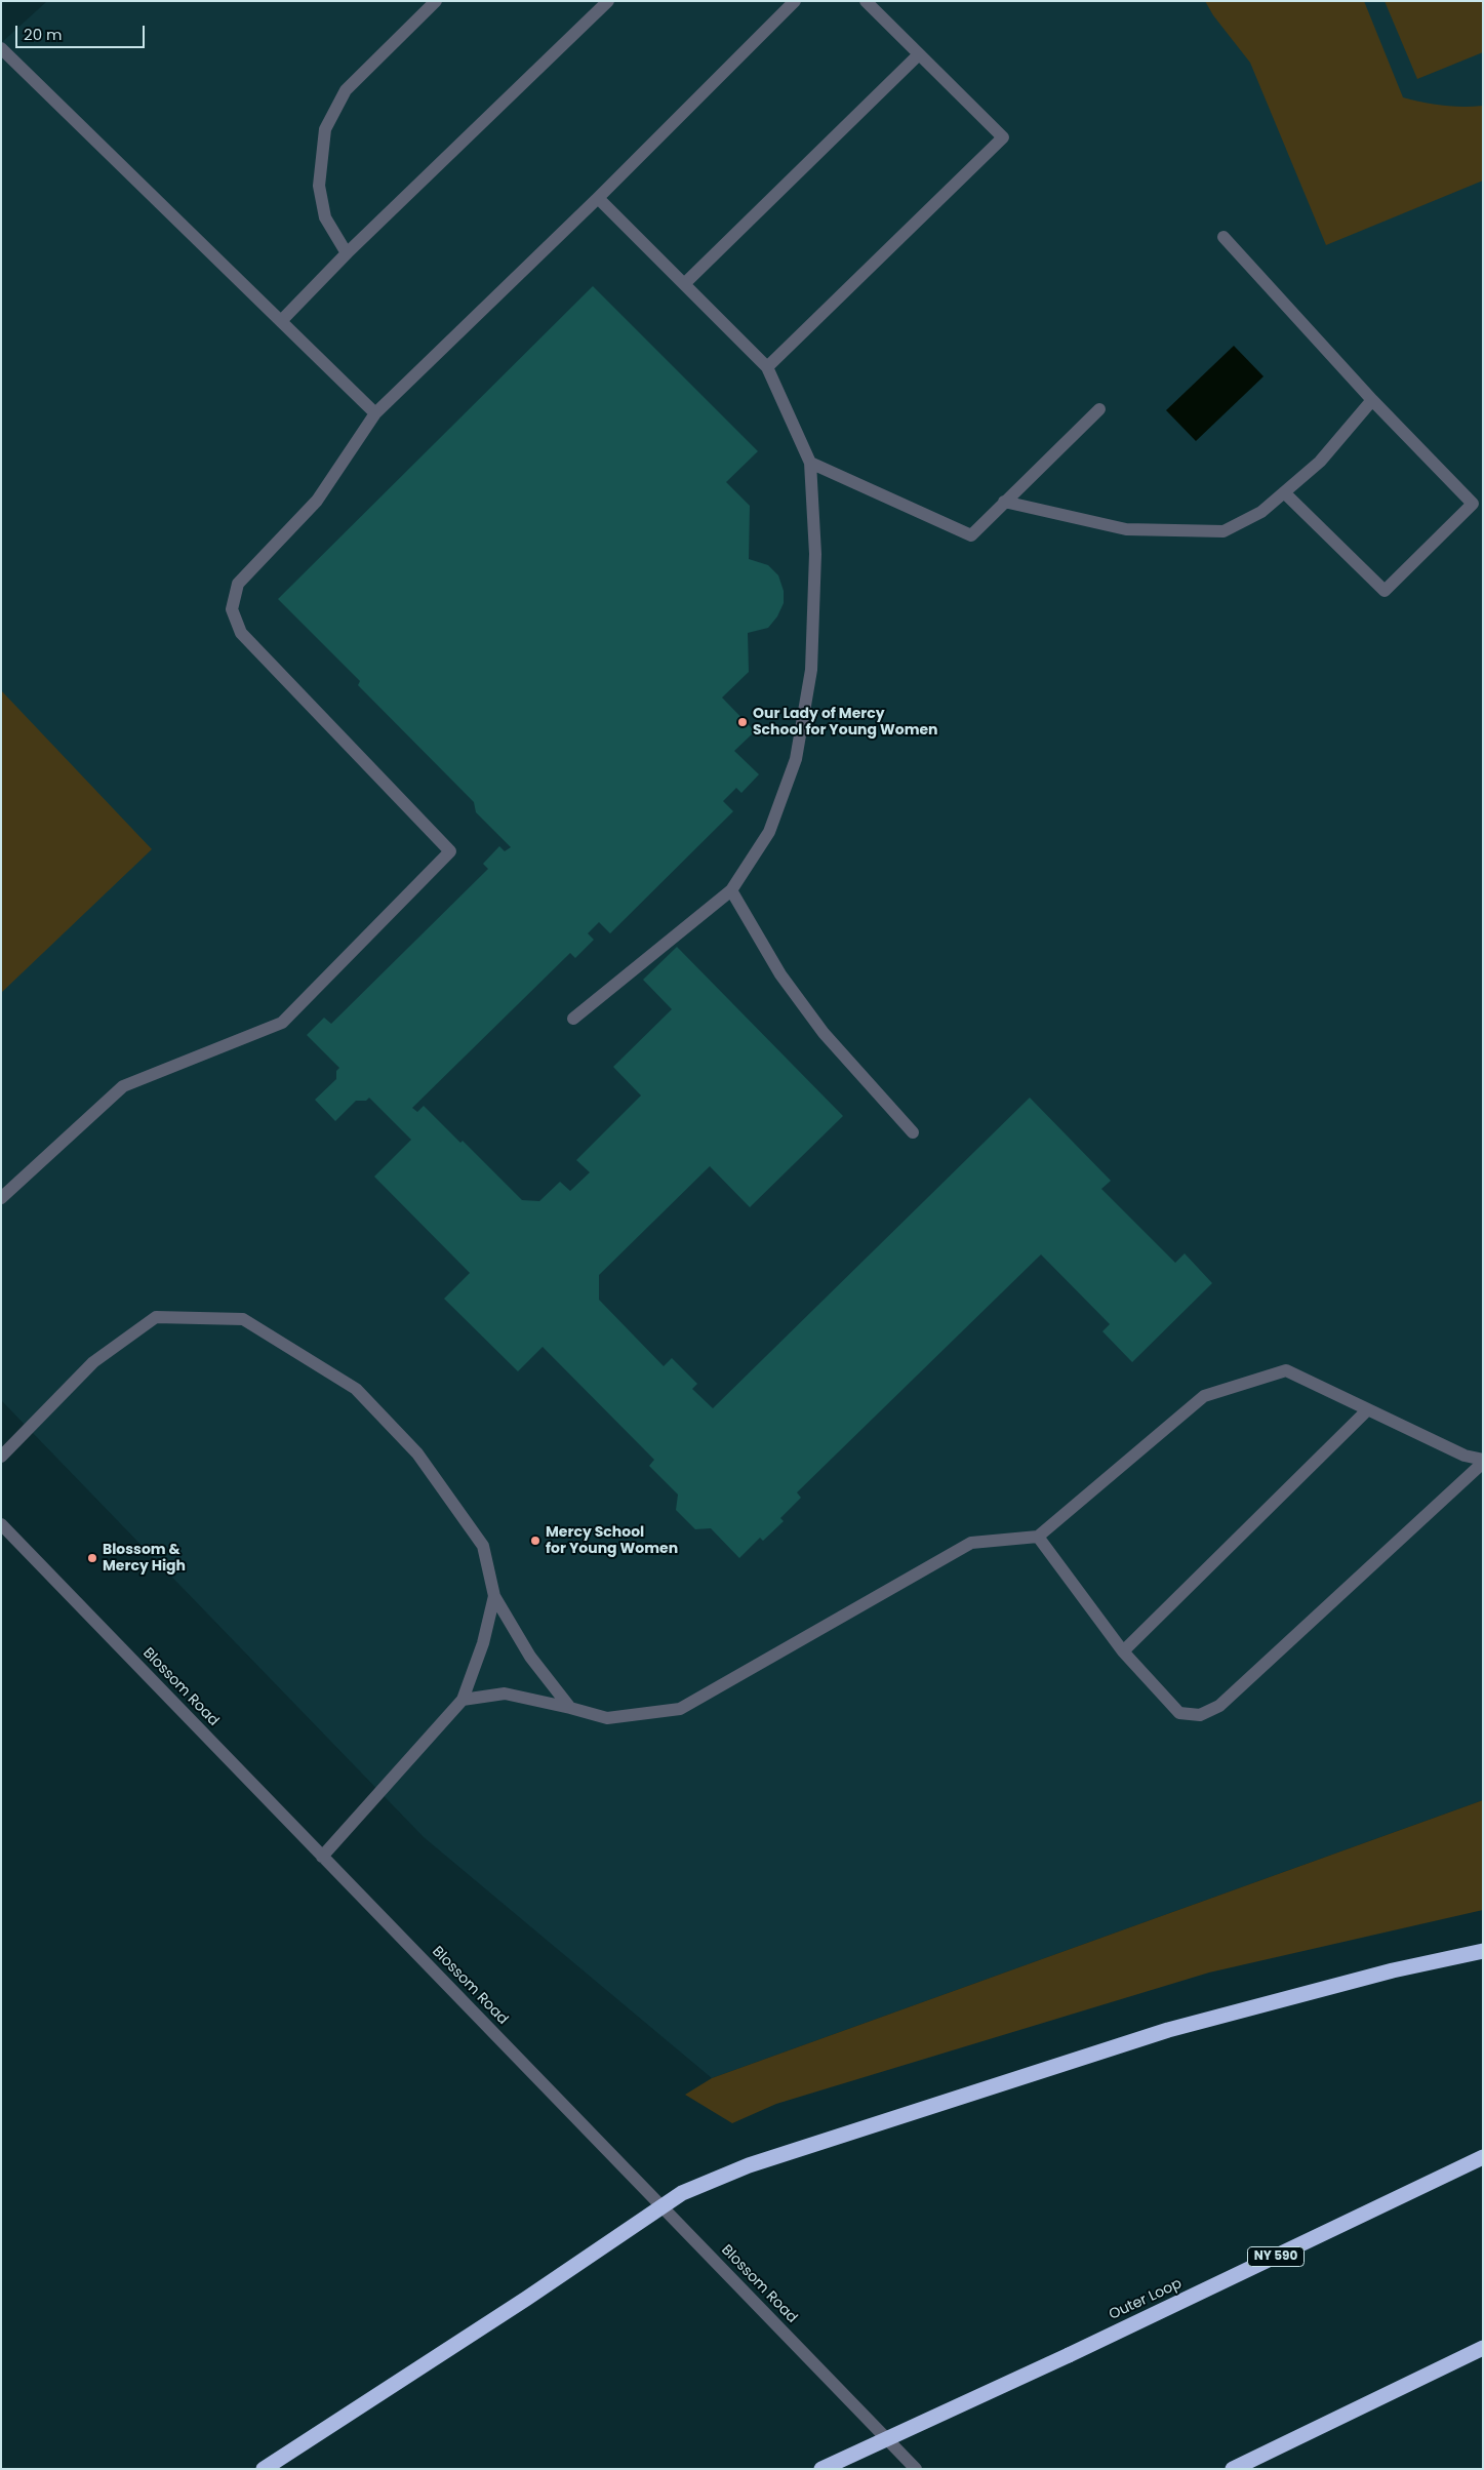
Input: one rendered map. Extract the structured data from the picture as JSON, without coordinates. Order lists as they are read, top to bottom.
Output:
{
  "streets": {
    "highway": ["NY 590", "Outer Loop"],
    "street": ["Blossom Road"]
  },
  "places": ["Our Lady of Mercy School for Young Women", "Mercy School for Young Women", "Blossom & Mercy High"],
  "scale_bar": "20 m"
}
